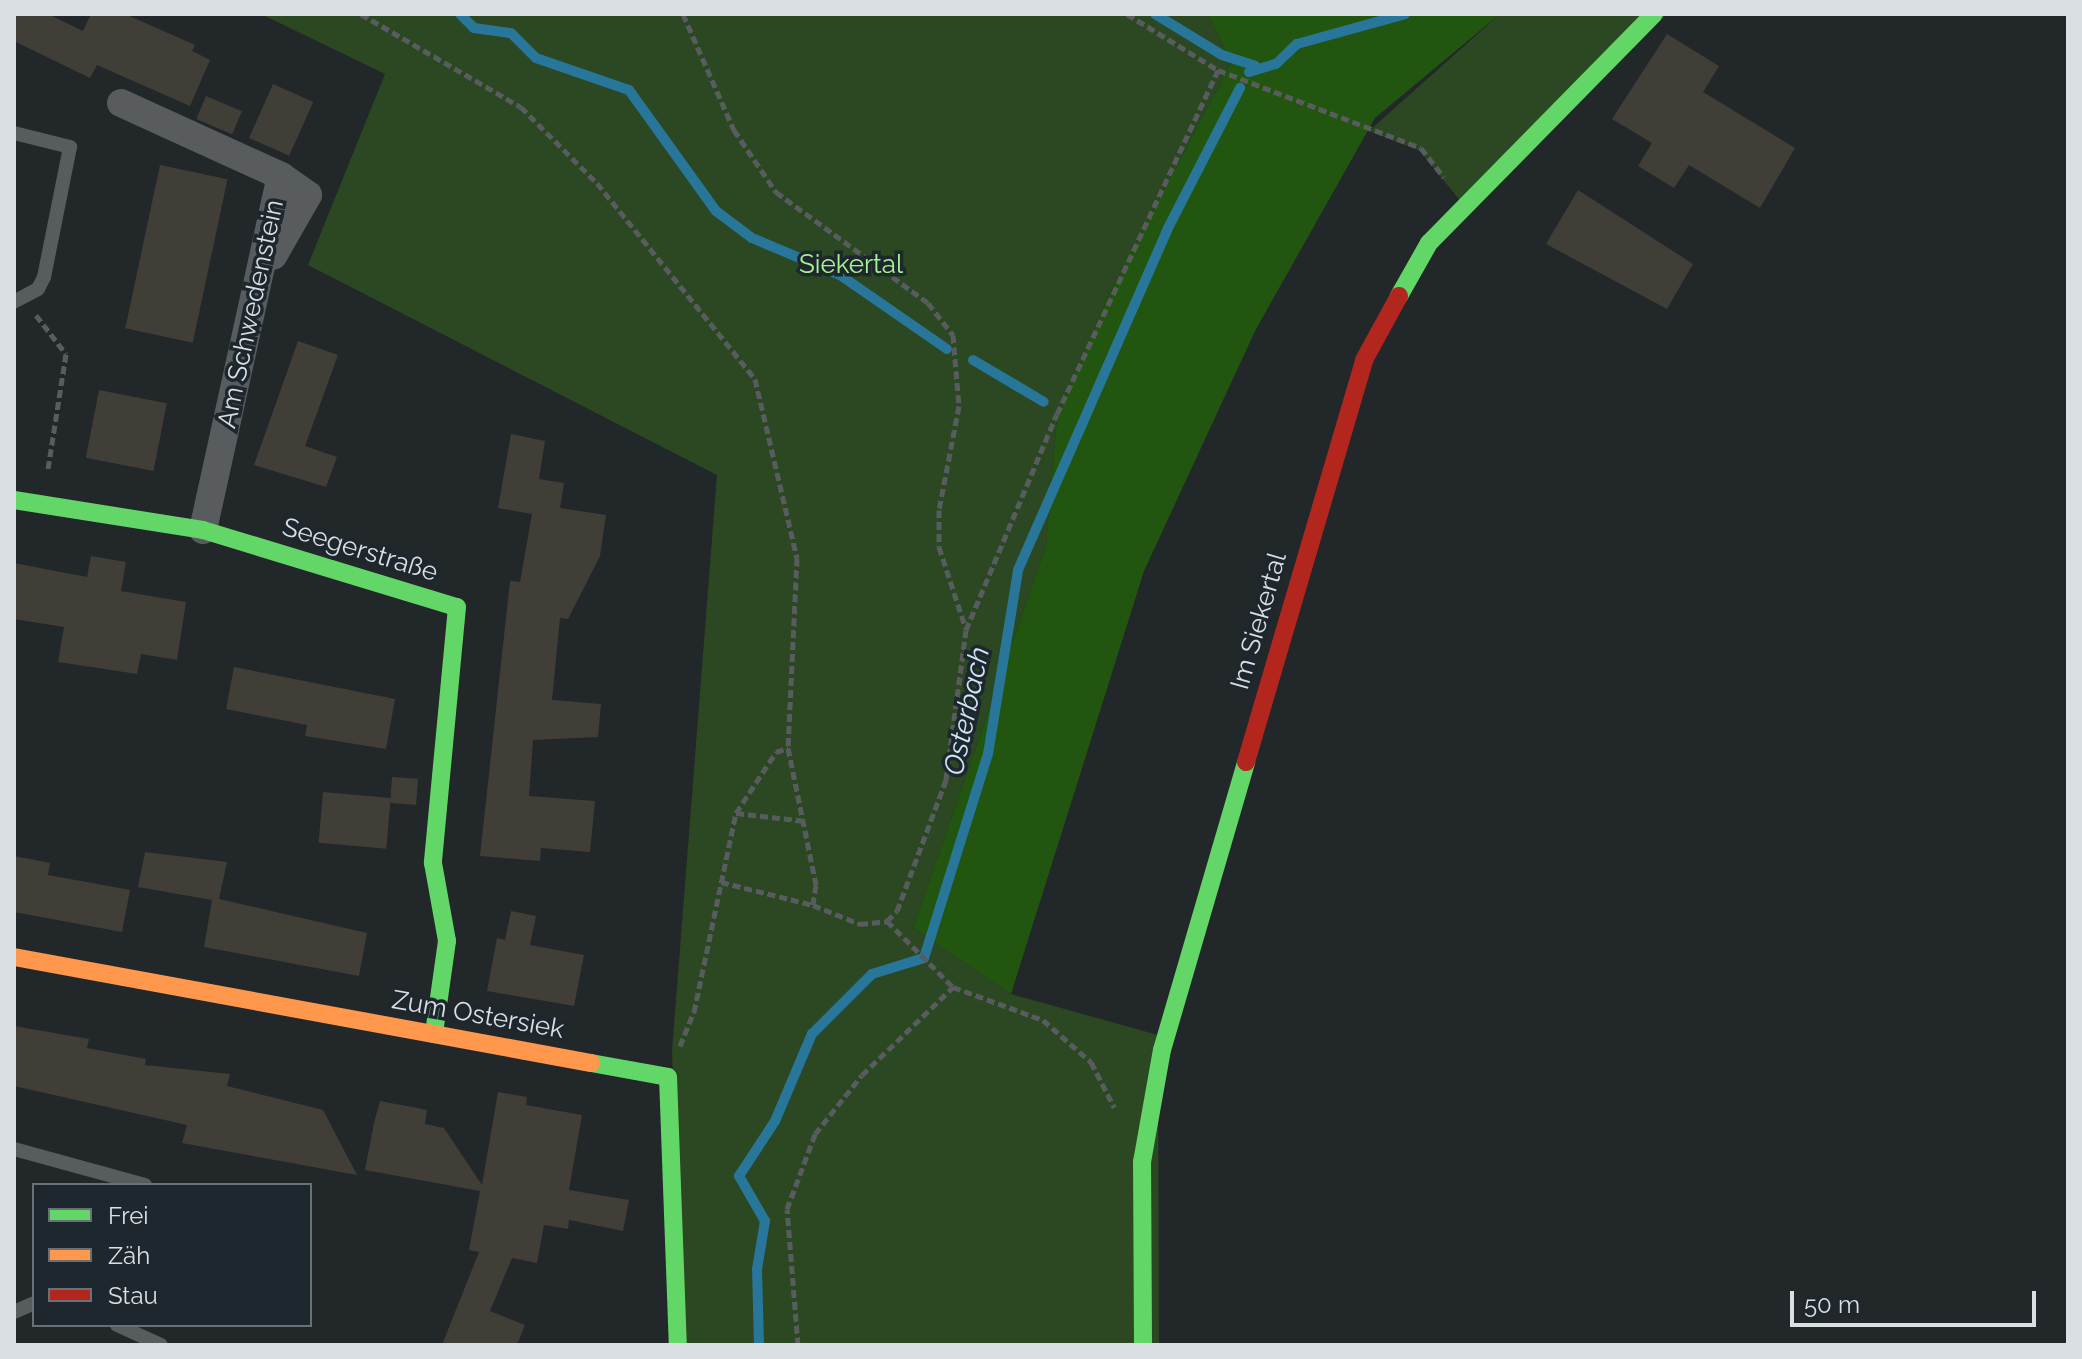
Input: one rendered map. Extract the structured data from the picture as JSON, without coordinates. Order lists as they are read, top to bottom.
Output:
{
  "streets": {
    "street": [
      "Am Schwedenstein",
      "Seegerstraße",
      "Im Siekertal",
      "Zum Ostersiek"
    ]
  },
  "crossings": [
    ["Am Schwedenstein", "Seegerstraße"],
    ["Seegerstraße", "Zum Ostersiek"]
  ],
  "water": ["Osterbach"],
  "parks": ["Siekertal"],
  "legend": ["Frei", "Zäh", "Stau"],
  "scale_bar": "50 m"
}
